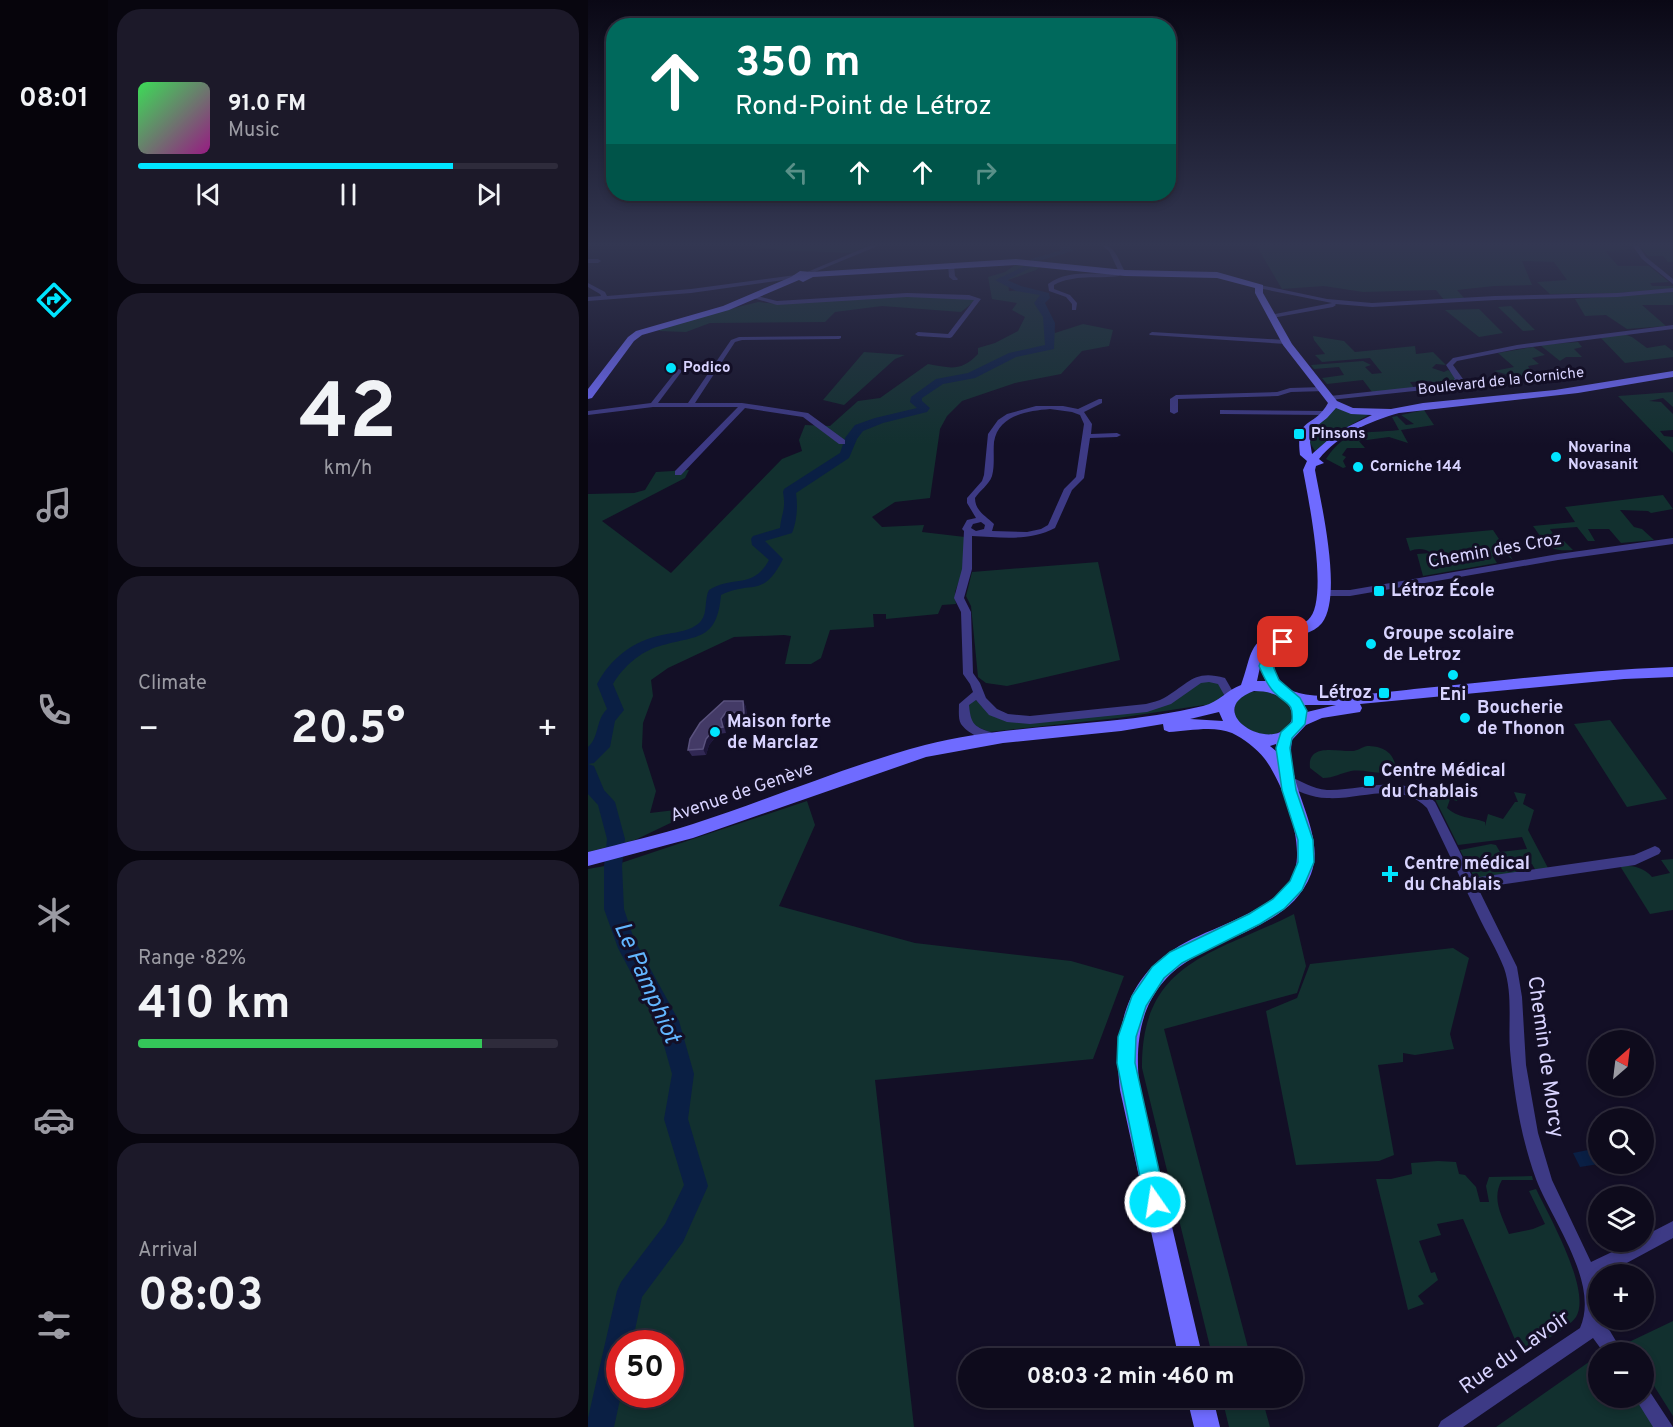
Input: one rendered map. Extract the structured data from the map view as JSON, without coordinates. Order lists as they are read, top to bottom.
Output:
{
  "streets": {
    "street": [
      "Boulevard de la Corniche",
      "Chemin des Croz",
      "Avenue de Genève",
      "Chemin de Morcy",
      "Rue du Lavoir"
    ]
  },
  "crossings": [
    ["Chemin de Morcy", "Rue du Lavoir"]
  ],
  "water": ["Le Pamphiot"],
  "places": {
    "other": [
      "Podico",
      "Novarina Novasanit",
      "Corniche 144",
      "Groupe scolaire de Letroz",
      "Eni",
      "Boucherie de Thonon",
      "Maison forte de Marclaz"
    ],
    "transit": [
      "Pinsons",
      "Létroz École",
      "Létroz",
      "Centre Médical du Chablais"
    ],
    "health": ["Centre médical du Chablais"]
  },
  "north": "top right",
  "page": {
    "tabs": "08:01",
    "turn": ["350 m", "Rond-Point de Létroz"],
    "song": ["91.0 FM", "Music"],
    "tile": [
      ["42", "km/h"],
      "Climate",
      ["Range · 82%", "410 km"],
      ["Arrival", "08:03"]
    ],
    "heat": ["−", "20.5°", "+"],
    "map_buttons": ["+", "−"],
    "limit": "50",
    "trip": "08:03 · 2 min · 460 m"
  }
}
